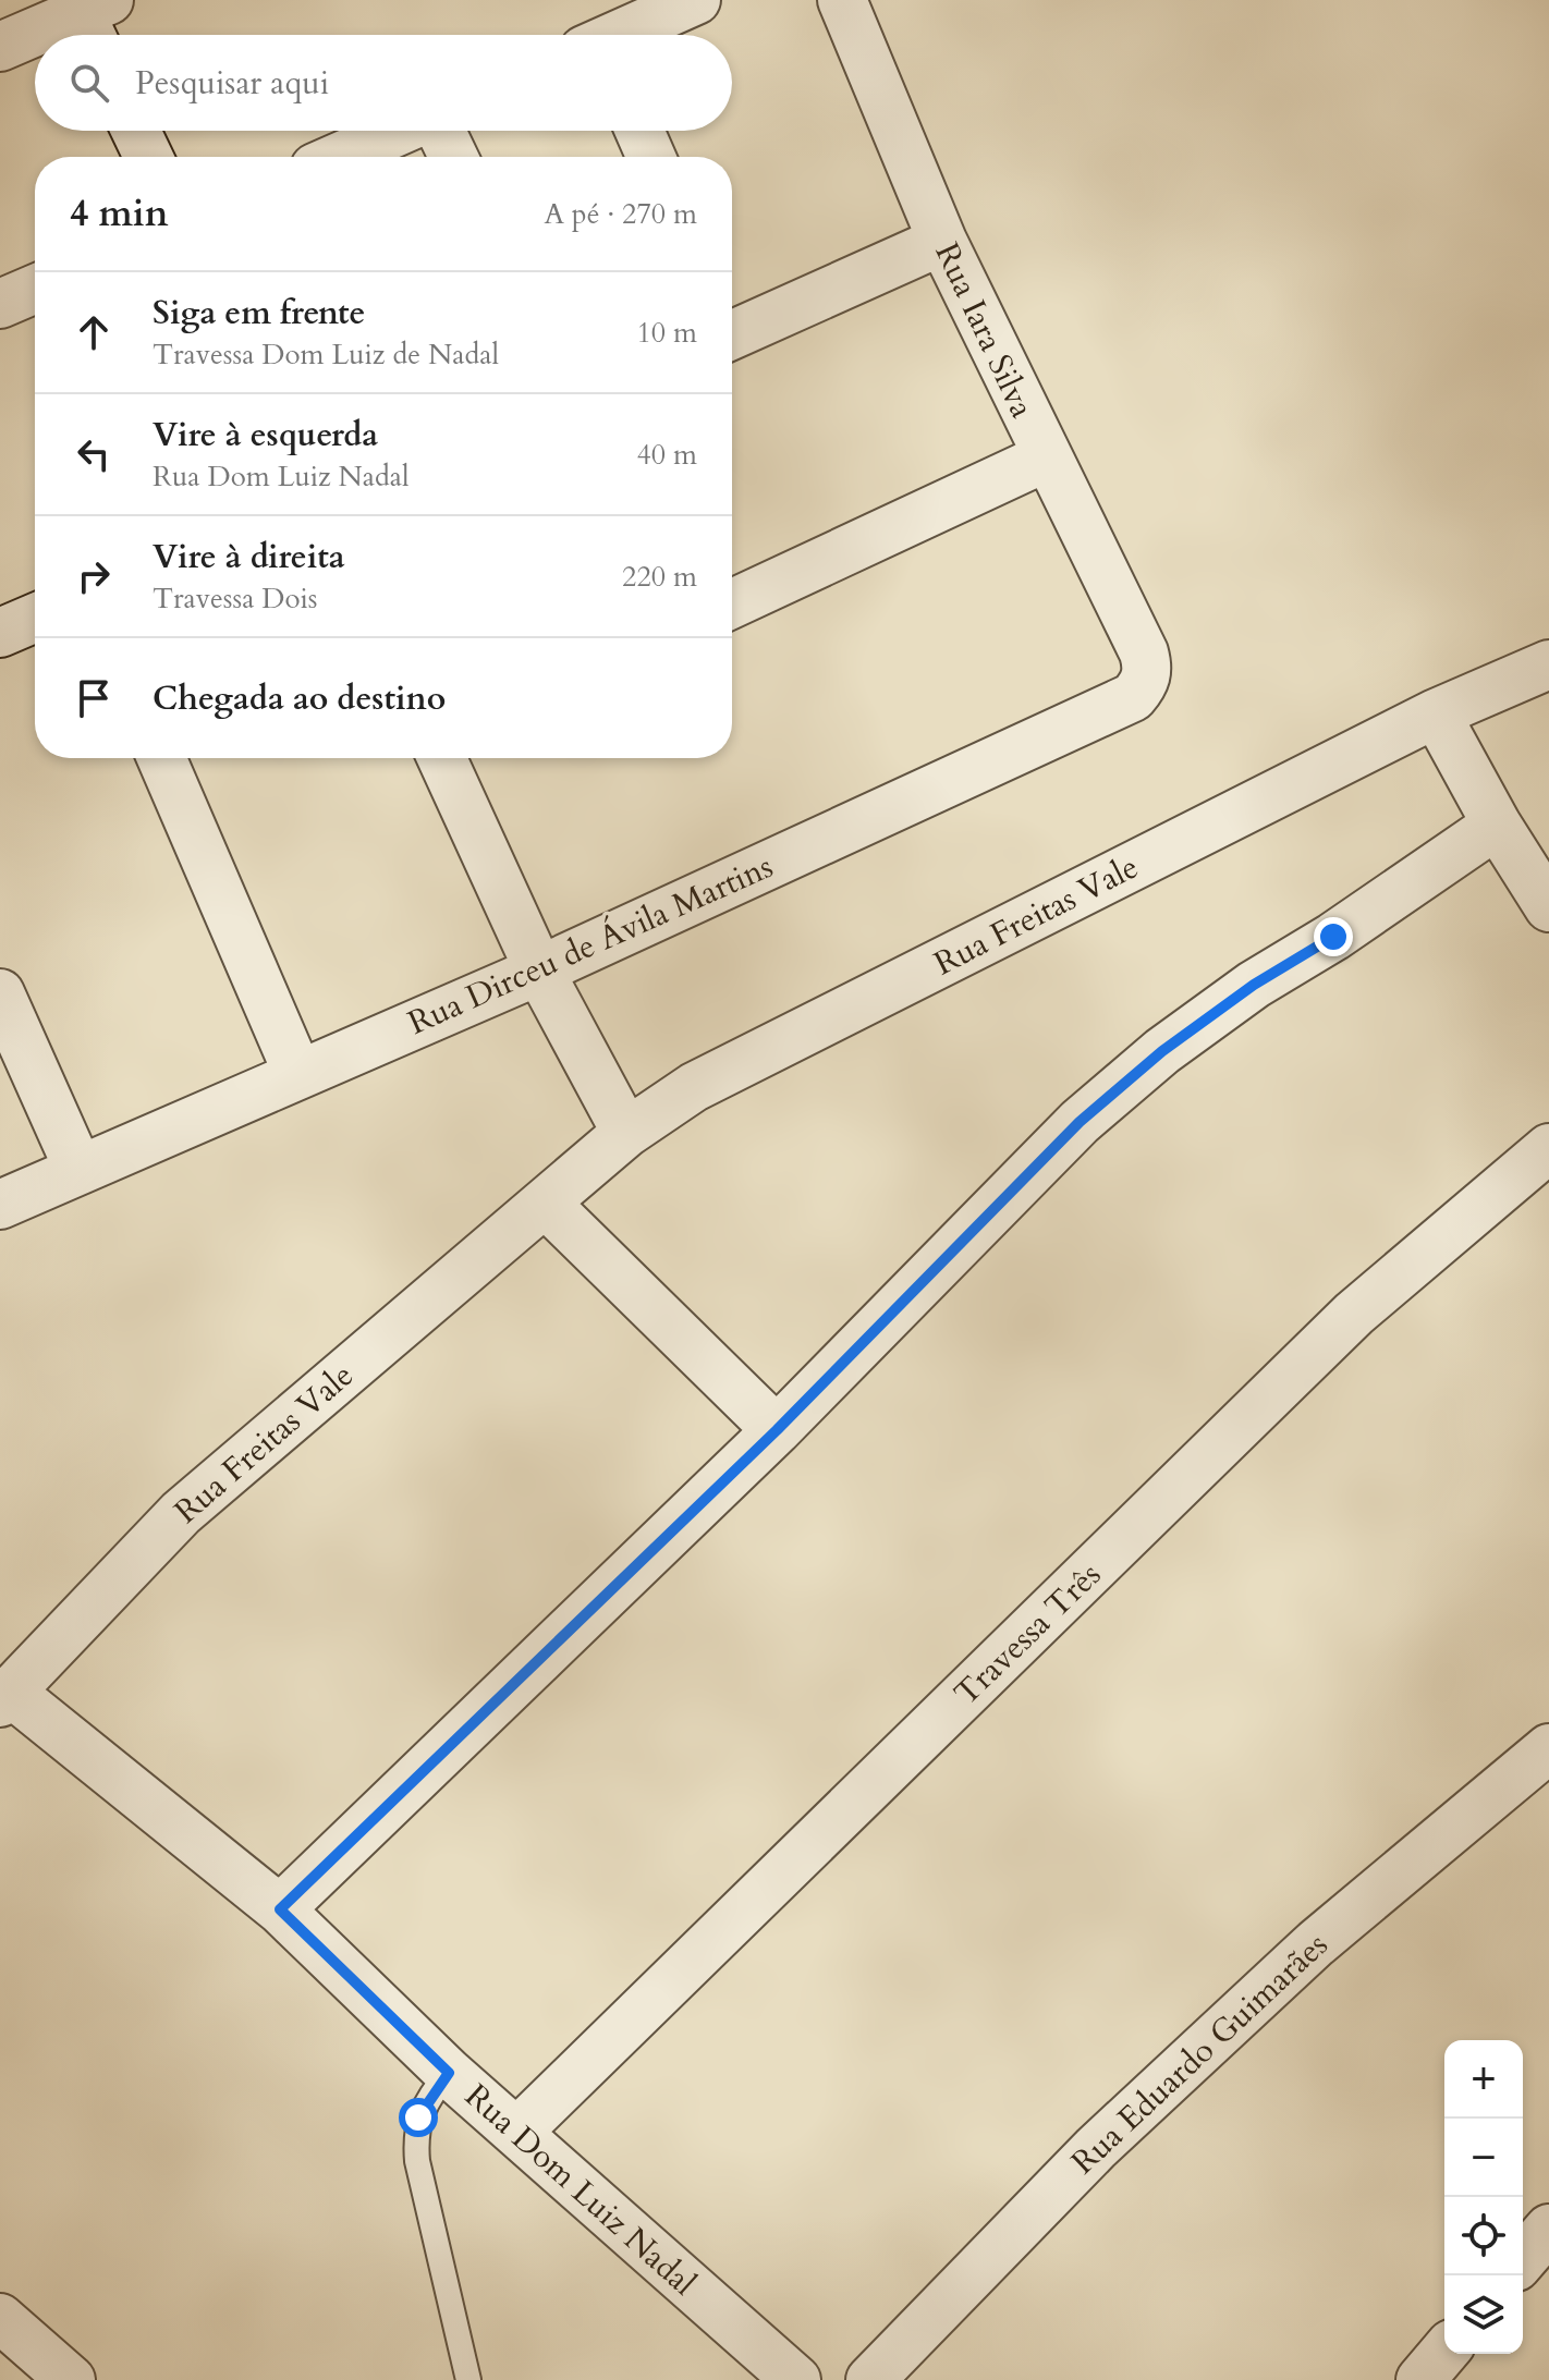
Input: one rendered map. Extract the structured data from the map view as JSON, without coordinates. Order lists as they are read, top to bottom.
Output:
{
  "streets": {
    "street": [
      "Rua Iara Silva",
      "Rua Freitas Vale",
      "Rua Dirceu de Ávila Martins",
      "Travessa Três",
      "Rua Eduardo Guimarães",
      "Rua Dom Luiz Nadal"
    ]
  },
  "crossings": [
    ["Rua Iara Silva", "Rua Dirceu de Ávila Martins"],
    ["Rua Freitas Vale", "Rua Dom Luiz Nadal"],
    ["Travessa Três", "Rua Dom Luiz Nadal"]
  ],
  "page": {
    "search": "Pesquisar aqui",
    "heading": ["4 min", "A pé · 270 m"],
    "list": [
      ["Siga em frente", "Travessa Dom Luiz de Nadal", "10 m"],
      ["Vire à esquerda", "Rua Dom Luiz Nadal", "40 m"],
      ["Vire à direita", "Travessa Dois", "220 m"],
      "Chegada ao destino"
    ],
    "map_buttons": ["+", "−"]
  }
}
